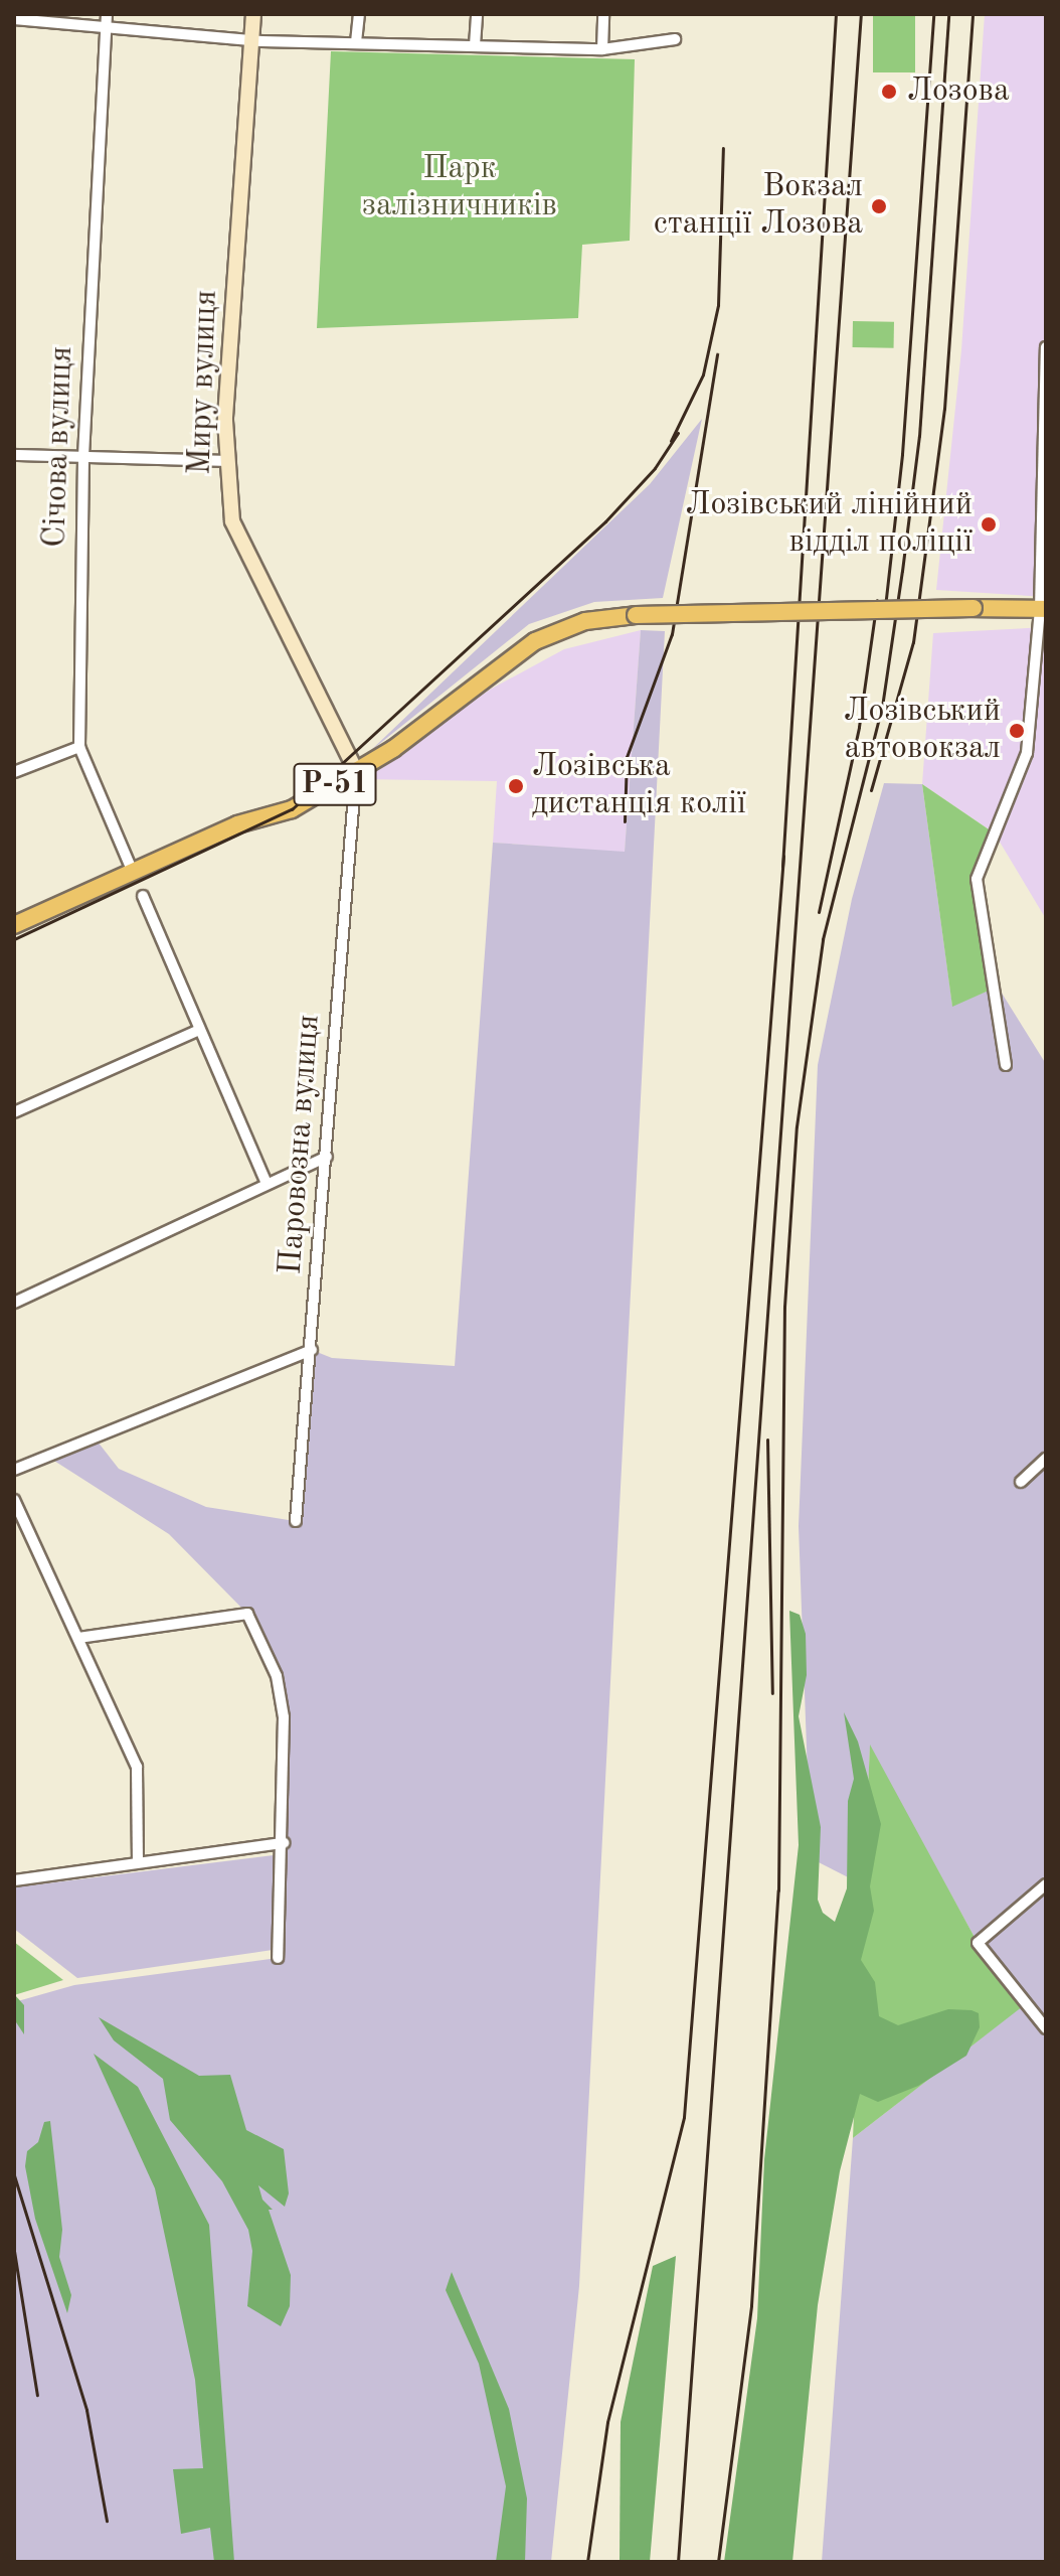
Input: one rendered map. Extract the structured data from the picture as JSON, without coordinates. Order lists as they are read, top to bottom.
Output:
{
  "streets": {
    "main road": ["Миру вулиця", "Р-51"],
    "street": ["Січова вулиця", "Паровозна вулиця"]
  },
  "crossings": [
    ["Миру вулиця", "Р-51"],
    ["Миру вулиця", "Паровозна вулиця"],
    ["Січова вулиця", "Р-51"],
    ["Р-51", "Паровозна вулиця"]
  ],
  "parks": ["Парк залізничників"],
  "places": [
    "Лозова",
    "Вокзал станції Лозова",
    "Лозівський лінійний відділ поліції",
    "Лозівський автовокзал",
    "Лозівська дистанція колії"
  ]
}
